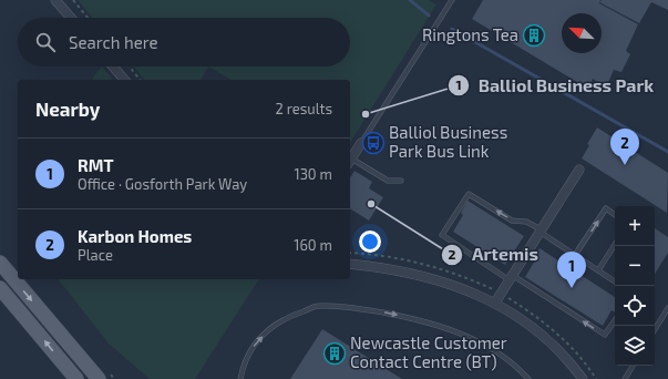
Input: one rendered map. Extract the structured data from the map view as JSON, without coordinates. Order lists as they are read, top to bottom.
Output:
{
  "places": {
    "building": ["Ringtons Tea", "Newcastle Customer Contact Centre (BT)"],
    "other": ["Balliol Business Park", "Artemis"],
    "bus stop": ["Balliol Business Park Bus Link"]
  },
  "north": "top left",
  "page": {
    "search": "Search here",
    "heading": ["Nearby", "2 results"],
    "pins": ["2", "1"],
    "list": [
      {
        "mark": "1",
        "name": "RMT",
        "note": "Office · Gosforth Park Way",
        "value": "130 m"
      },
      {
        "mark": "2",
        "name": "Karbon Homes",
        "note": "Place",
        "value": "160 m"
      }
    ],
    "map_buttons": ["+", "−"]
  }
}
